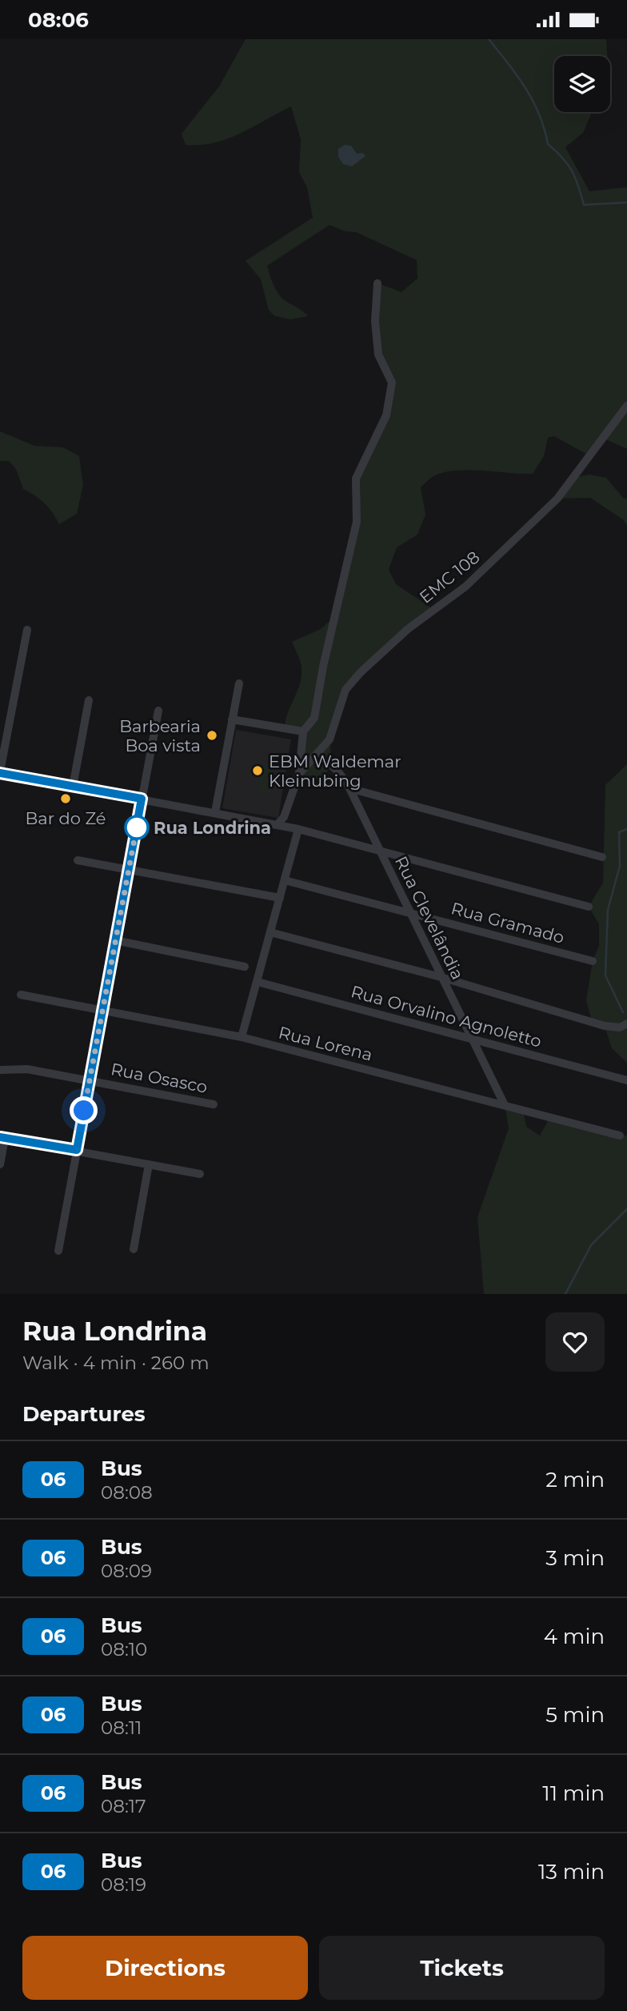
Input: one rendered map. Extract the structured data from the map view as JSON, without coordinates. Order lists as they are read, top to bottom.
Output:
{
  "streets": {
    "street": [
      "EMC 108",
      "Rua Clevelândia",
      "Rua Gramado",
      "Rua Orvalino Agnoletto",
      "Rua Lorena",
      "Rua Osasco"
    ]
  },
  "crossings": [
    ["EMC 108", "Rua Clevelândia"],
    ["Rua Clevelândia", "Rua Gramado"],
    ["Rua Clevelândia", "Rua Orvalino Agnoletto"],
    ["Rua Clevelândia", "Rua Lorena"]
  ],
  "places": [
    "Barbearia Boa vista",
    "EBM Waldemar Kleinubing",
    "Bar do Zé",
    "Rua Londrina"
  ],
  "lines": ["bus line 06"],
  "page": {
    "status": "08:06",
    "heading": [
      ["Rua Londrina", "Walk · 4 min · 260 m"],
      "Departures"
    ],
    "list": [
      {
        "mark": "06",
        "name": "Bus",
        "note": "08:08",
        "value": "2 min"
      },
      {
        "mark": "06",
        "name": "Bus",
        "note": "08:09",
        "value": "3 min"
      },
      {
        "mark": "06",
        "name": "Bus",
        "note": "08:10",
        "value": "4 min"
      },
      {
        "mark": "06",
        "name": "Bus",
        "note": "08:11",
        "value": "5 min"
      },
      {
        "mark": "06",
        "name": "Bus",
        "note": "08:17",
        "value": "11 min"
      },
      {
        "mark": "06",
        "name": "Bus",
        "note": "08:19",
        "value": "13 min"
      }
    ],
    "buttons": ["Directions", "Tickets"]
  }
}
